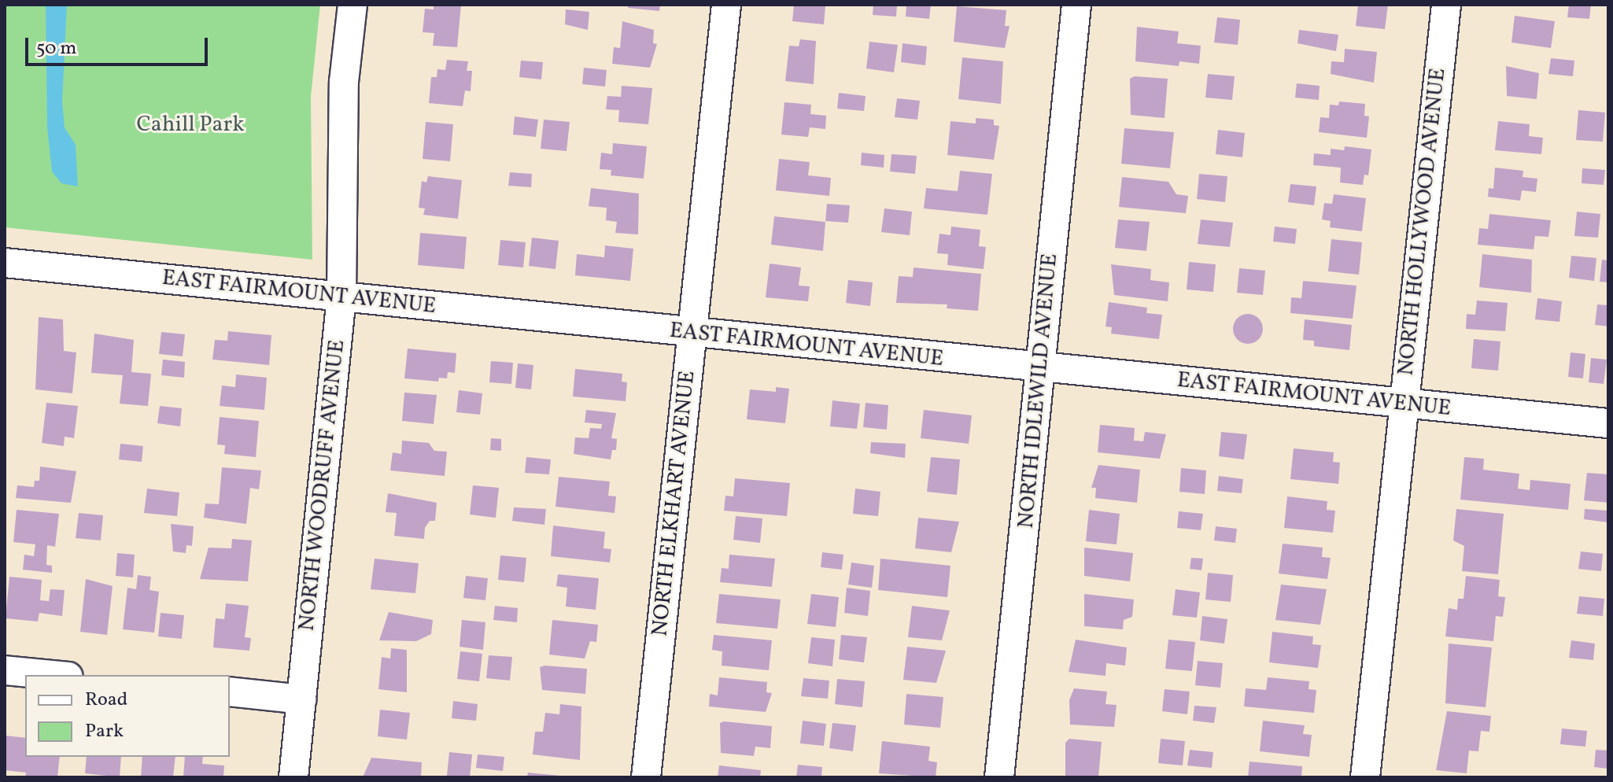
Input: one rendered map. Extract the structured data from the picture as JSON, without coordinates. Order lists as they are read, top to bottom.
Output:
{
  "streets": {
    "street": [
      "NORTH HOLLYWOOD AVENUE",
      "EAST FAIRMOUNT AVENUE",
      "NORTH IDLEWILD AVENUE",
      "NORTH WOODRUFF AVENUE",
      "NORTH ELKHART AVENUE"
    ]
  },
  "crossings": [
    ["NORTH HOLLYWOOD AVENUE", "EAST FAIRMOUNT AVENUE"],
    ["EAST FAIRMOUNT AVENUE", "NORTH IDLEWILD AVENUE"],
    ["EAST FAIRMOUNT AVENUE", "NORTH WOODRUFF AVENUE"],
    ["EAST FAIRMOUNT AVENUE", "NORTH ELKHART AVENUE"]
  ],
  "parks": ["Cahill Park"],
  "legend": ["Road", "Park"],
  "scale_bar": "50 m"
}
